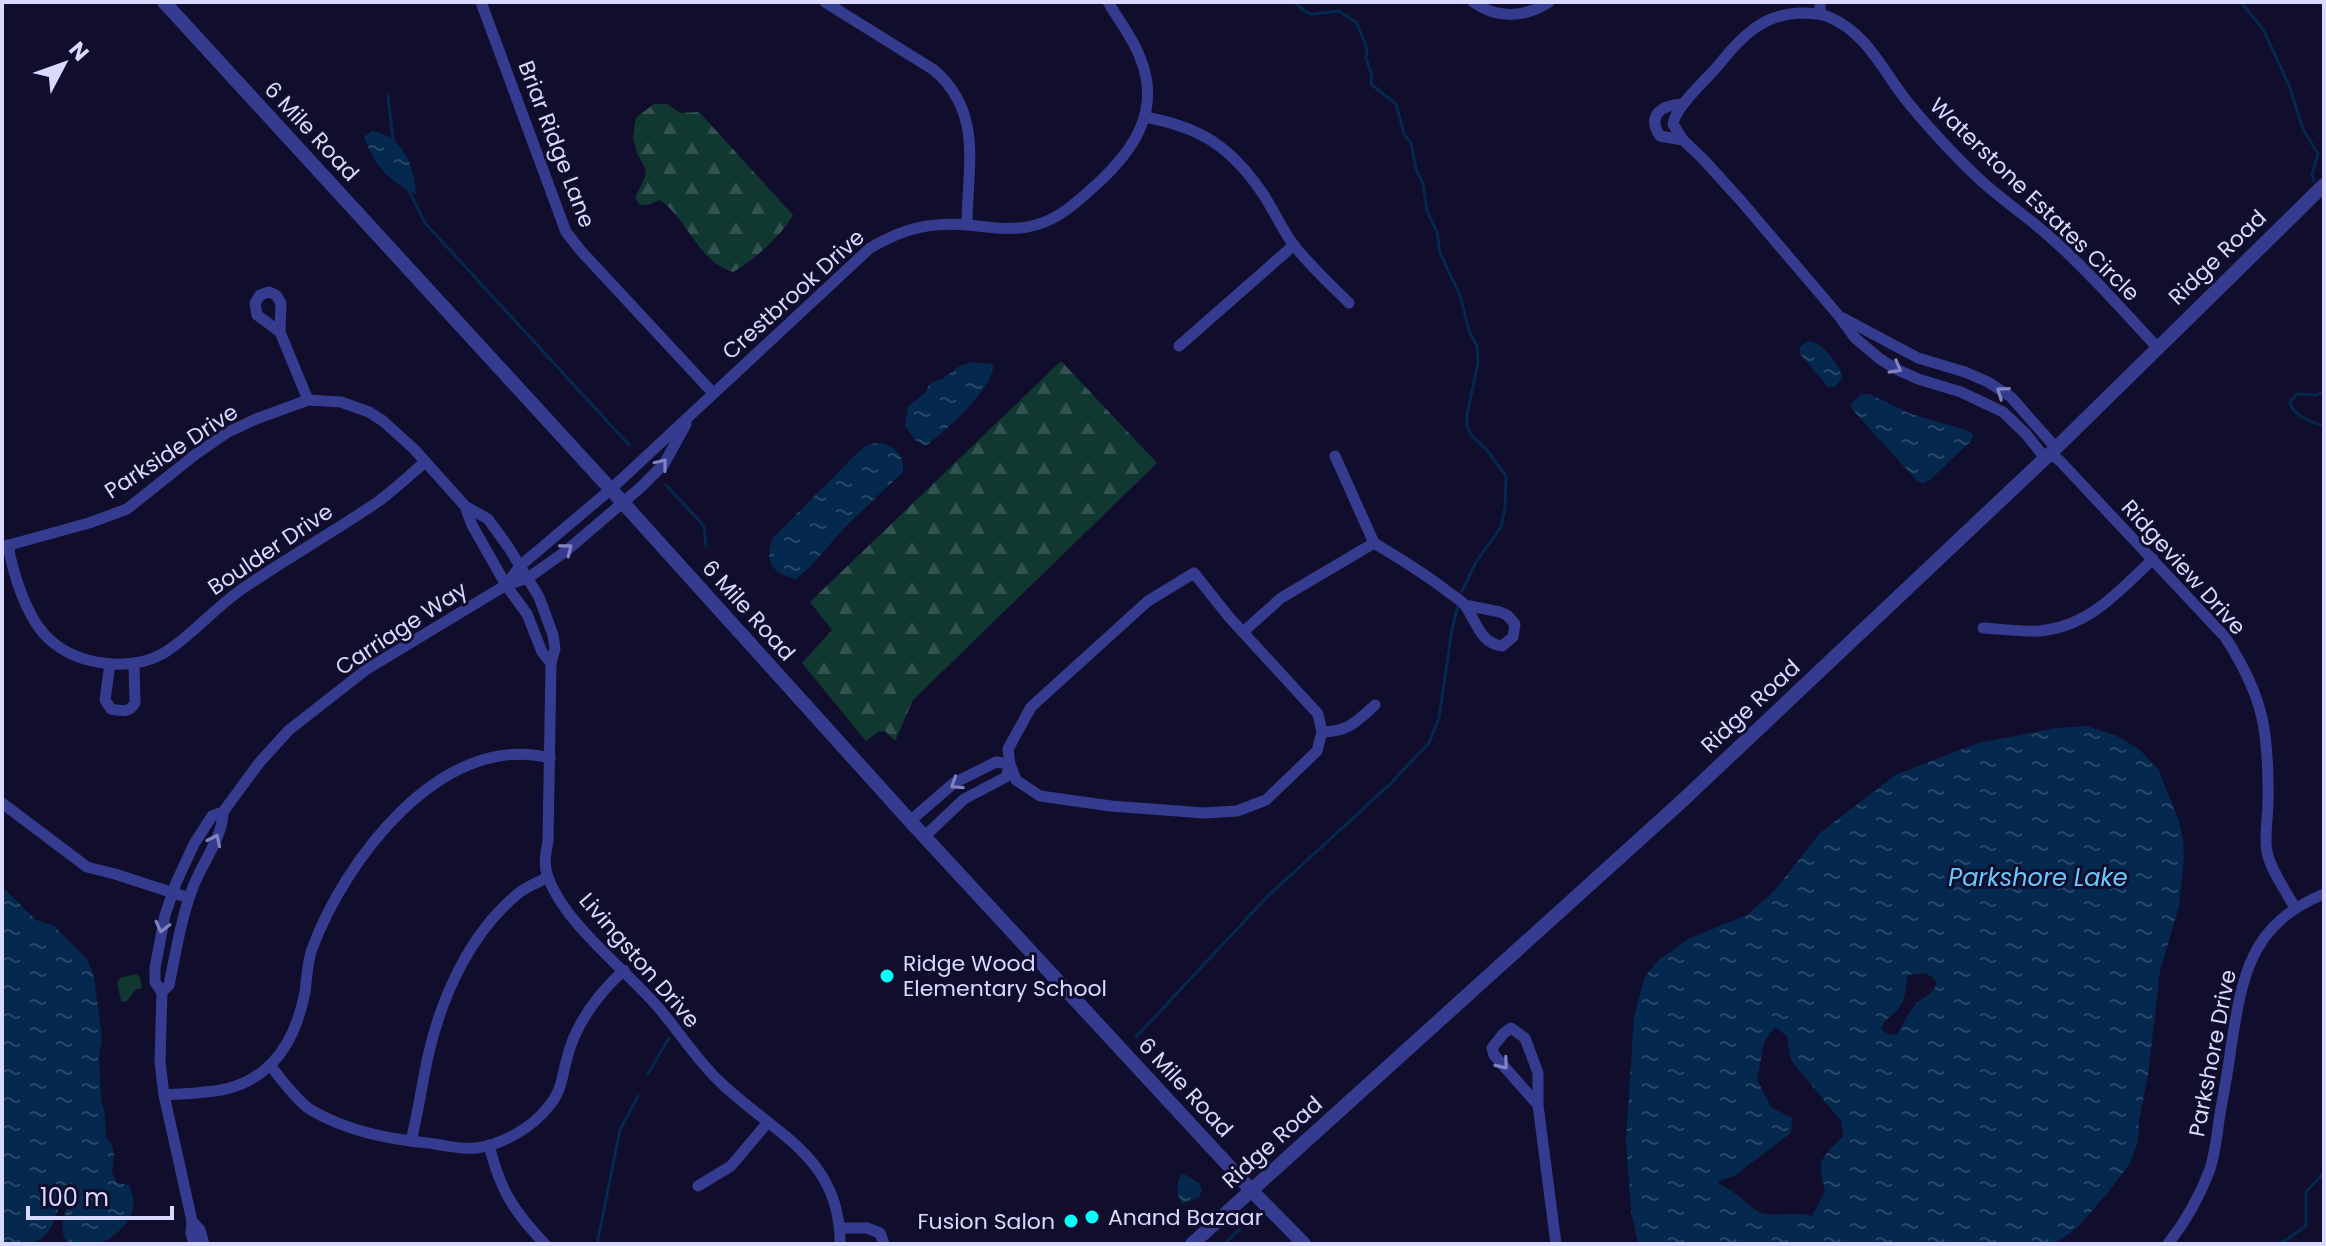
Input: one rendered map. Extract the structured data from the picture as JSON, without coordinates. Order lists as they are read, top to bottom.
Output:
{
  "streets": {
    "street": [
      "6 Mile Road",
      "Briar Ridge Lane",
      "Waterstone Estates Circle",
      "Ridge Road",
      "Crestbrook Drive",
      "Parkside Drive",
      "Boulder Drive",
      "Ridgeview Drive",
      "Carriage Way",
      "Livingston Drive",
      "Parkshore Drive"
    ]
  },
  "crossings": [
    ["6 Mile Road", "Ridge Road"],
    ["6 Mile Road", "Crestbrook Drive"],
    ["6 Mile Road", "Carriage Way"],
    ["Briar Ridge Lane", "Crestbrook Drive"],
    ["Waterstone Estates Circle", "Ridge Road"],
    ["Waterstone Estates Circle", "Ridgeview Drive"],
    ["Ridge Road", "Ridgeview Drive"],
    ["Crestbrook Drive", "Carriage Way"],
    ["Parkside Drive", "Boulder Drive"],
    ["Parkside Drive", "Carriage Way"],
    ["Ridgeview Drive", "Parkshore Drive"]
  ],
  "water": ["Parkshore Lake"],
  "places": ["Ridge Wood Elementary School", "Anand Bazaar", "Fusion Salon"],
  "scale_bar": "100 m",
  "north": "top right"
}
